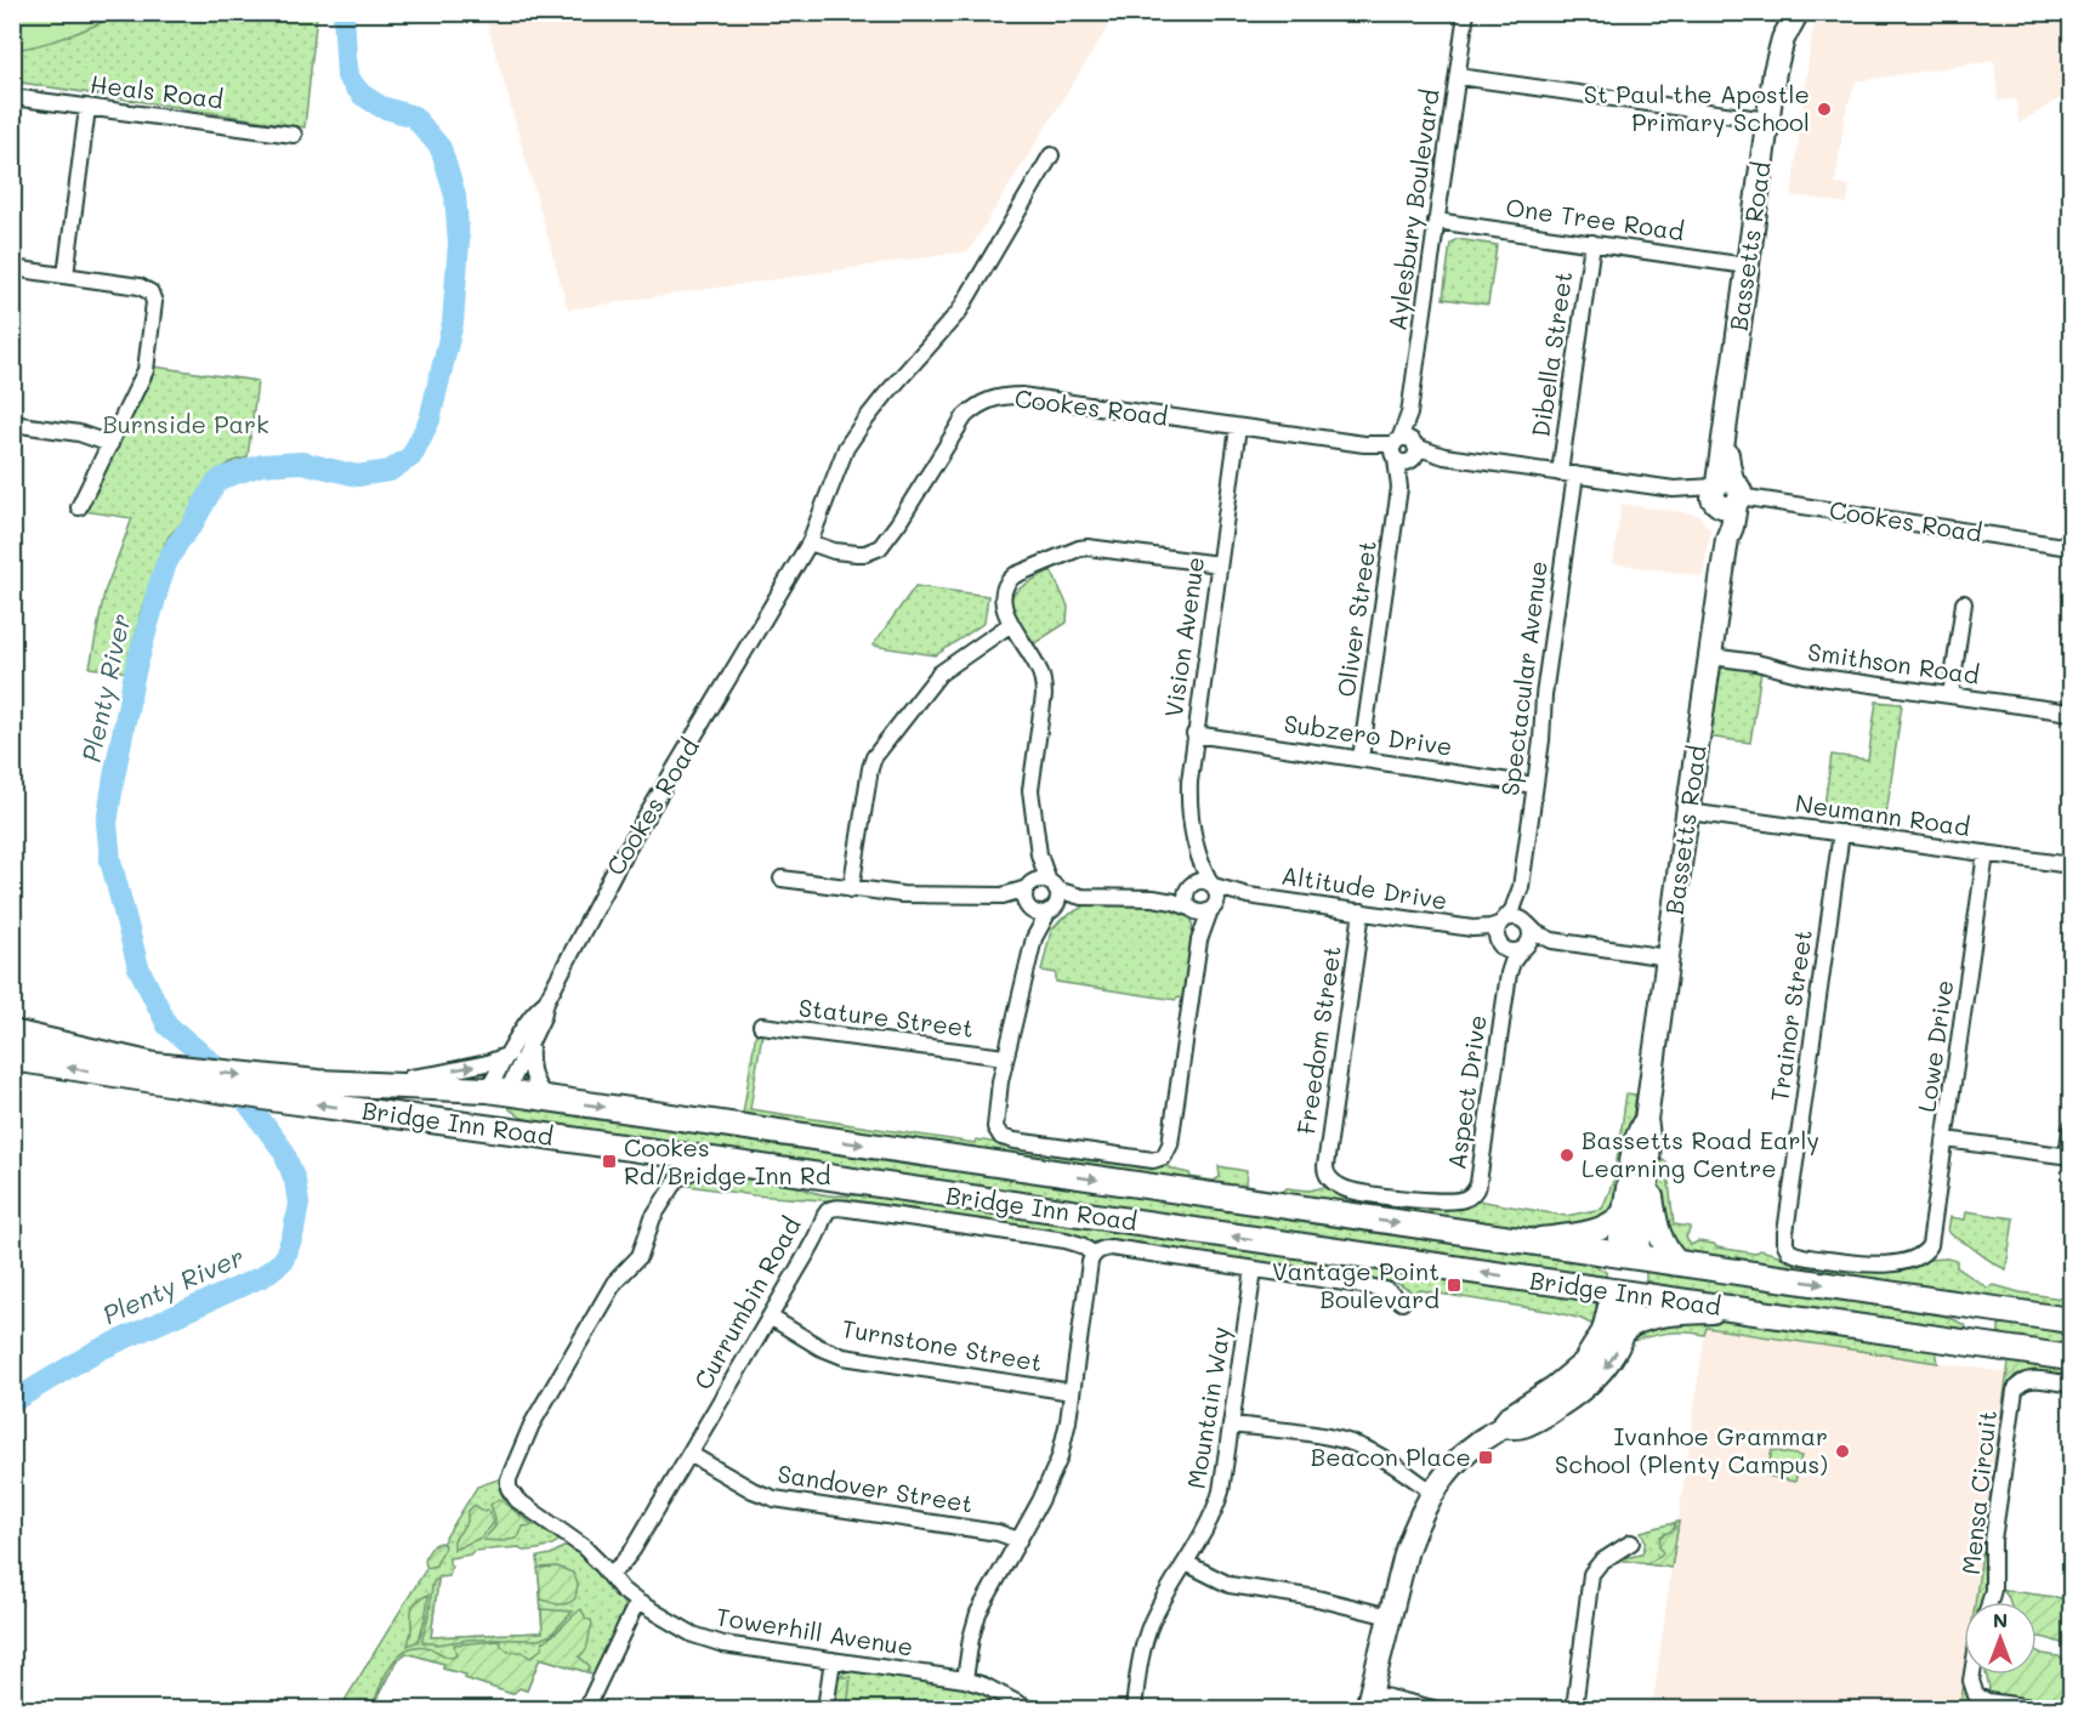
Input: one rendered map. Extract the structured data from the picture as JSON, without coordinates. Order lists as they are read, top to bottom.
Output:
{
  "streets": {
    "main road": ["Bassetts Road", "Cookes Road", "Bridge Inn Road"],
    "street": [
      "Heals Road",
      "Aylesbury Boulevard",
      "One Tree Road",
      "Dibella Street",
      "Oliver Street",
      "Vision Avenue",
      "Smithson Road",
      "Spectacular Avenue",
      "Subzero Drive",
      "Neumann Road",
      "Altitude Drive",
      "Trainor Street",
      "Stature Street",
      "Freedom Street",
      "Lowe Drive",
      "Aspect Drive",
      "Currumbin Road",
      "Turnstone Street",
      "Mountain Way",
      "Sandover Street",
      "Mensa Circuit",
      "Towerhill Avenue"
    ]
  },
  "crossings": [
    ["Aylesbury Boulevard", "One Tree Road"],
    ["Aylesbury Boulevard", "Cookes Road"],
    ["Aylesbury Boulevard", "Oliver Street"],
    ["One Tree Road", "Bassetts Road"],
    ["One Tree Road", "Dibella Street"],
    ["Bassetts Road", "Cookes Road"],
    ["Bassetts Road", "Smithson Road"],
    ["Bassetts Road", "Neumann Road"],
    ["Bassetts Road", "Bridge Inn Road"],
    ["Dibella Street", "Cookes Road"],
    ["Dibella Street", "Spectacular Avenue"],
    ["Cookes Road", "Oliver Street"],
    ["Cookes Road", "Vision Avenue"],
    ["Cookes Road", "Spectacular Avenue"],
    ["Cookes Road", "Bridge Inn Road"],
    ["Oliver Street", "Subzero Drive"],
    ["Vision Avenue", "Subzero Drive"],
    ["Vision Avenue", "Altitude Drive"],
    ["Spectacular Avenue", "Subzero Drive"],
    ["Spectacular Avenue", "Altitude Drive"],
    ["Spectacular Avenue", "Aspect Drive"],
    ["Neumann Road", "Trainor Street"],
    ["Neumann Road", "Lowe Drive"],
    ["Altitude Drive", "Freedom Street"],
    ["Altitude Drive", "Aspect Drive"],
    ["Trainor Street", "Lowe Drive"],
    ["Freedom Street", "Aspect Drive"],
    ["Currumbin Road", "Turnstone Street"],
    ["Currumbin Road", "Sandover Street"],
    ["Currumbin Road", "Towerhill Avenue"]
  ],
  "water": ["Plenty River"],
  "parks": ["Burnside Park"],
  "places": {
    "other": ["St Paul the Apostle Primary School", "Bassetts Road Early Learning Centre", "Ivanhoe Grammar School (Plenty Campus)"],
    "transit": ["Cookes Rd/Bridge Inn Rd", "Vantage Point Boulevard", "Beacon Place"]
  },
  "north": "top"
}
